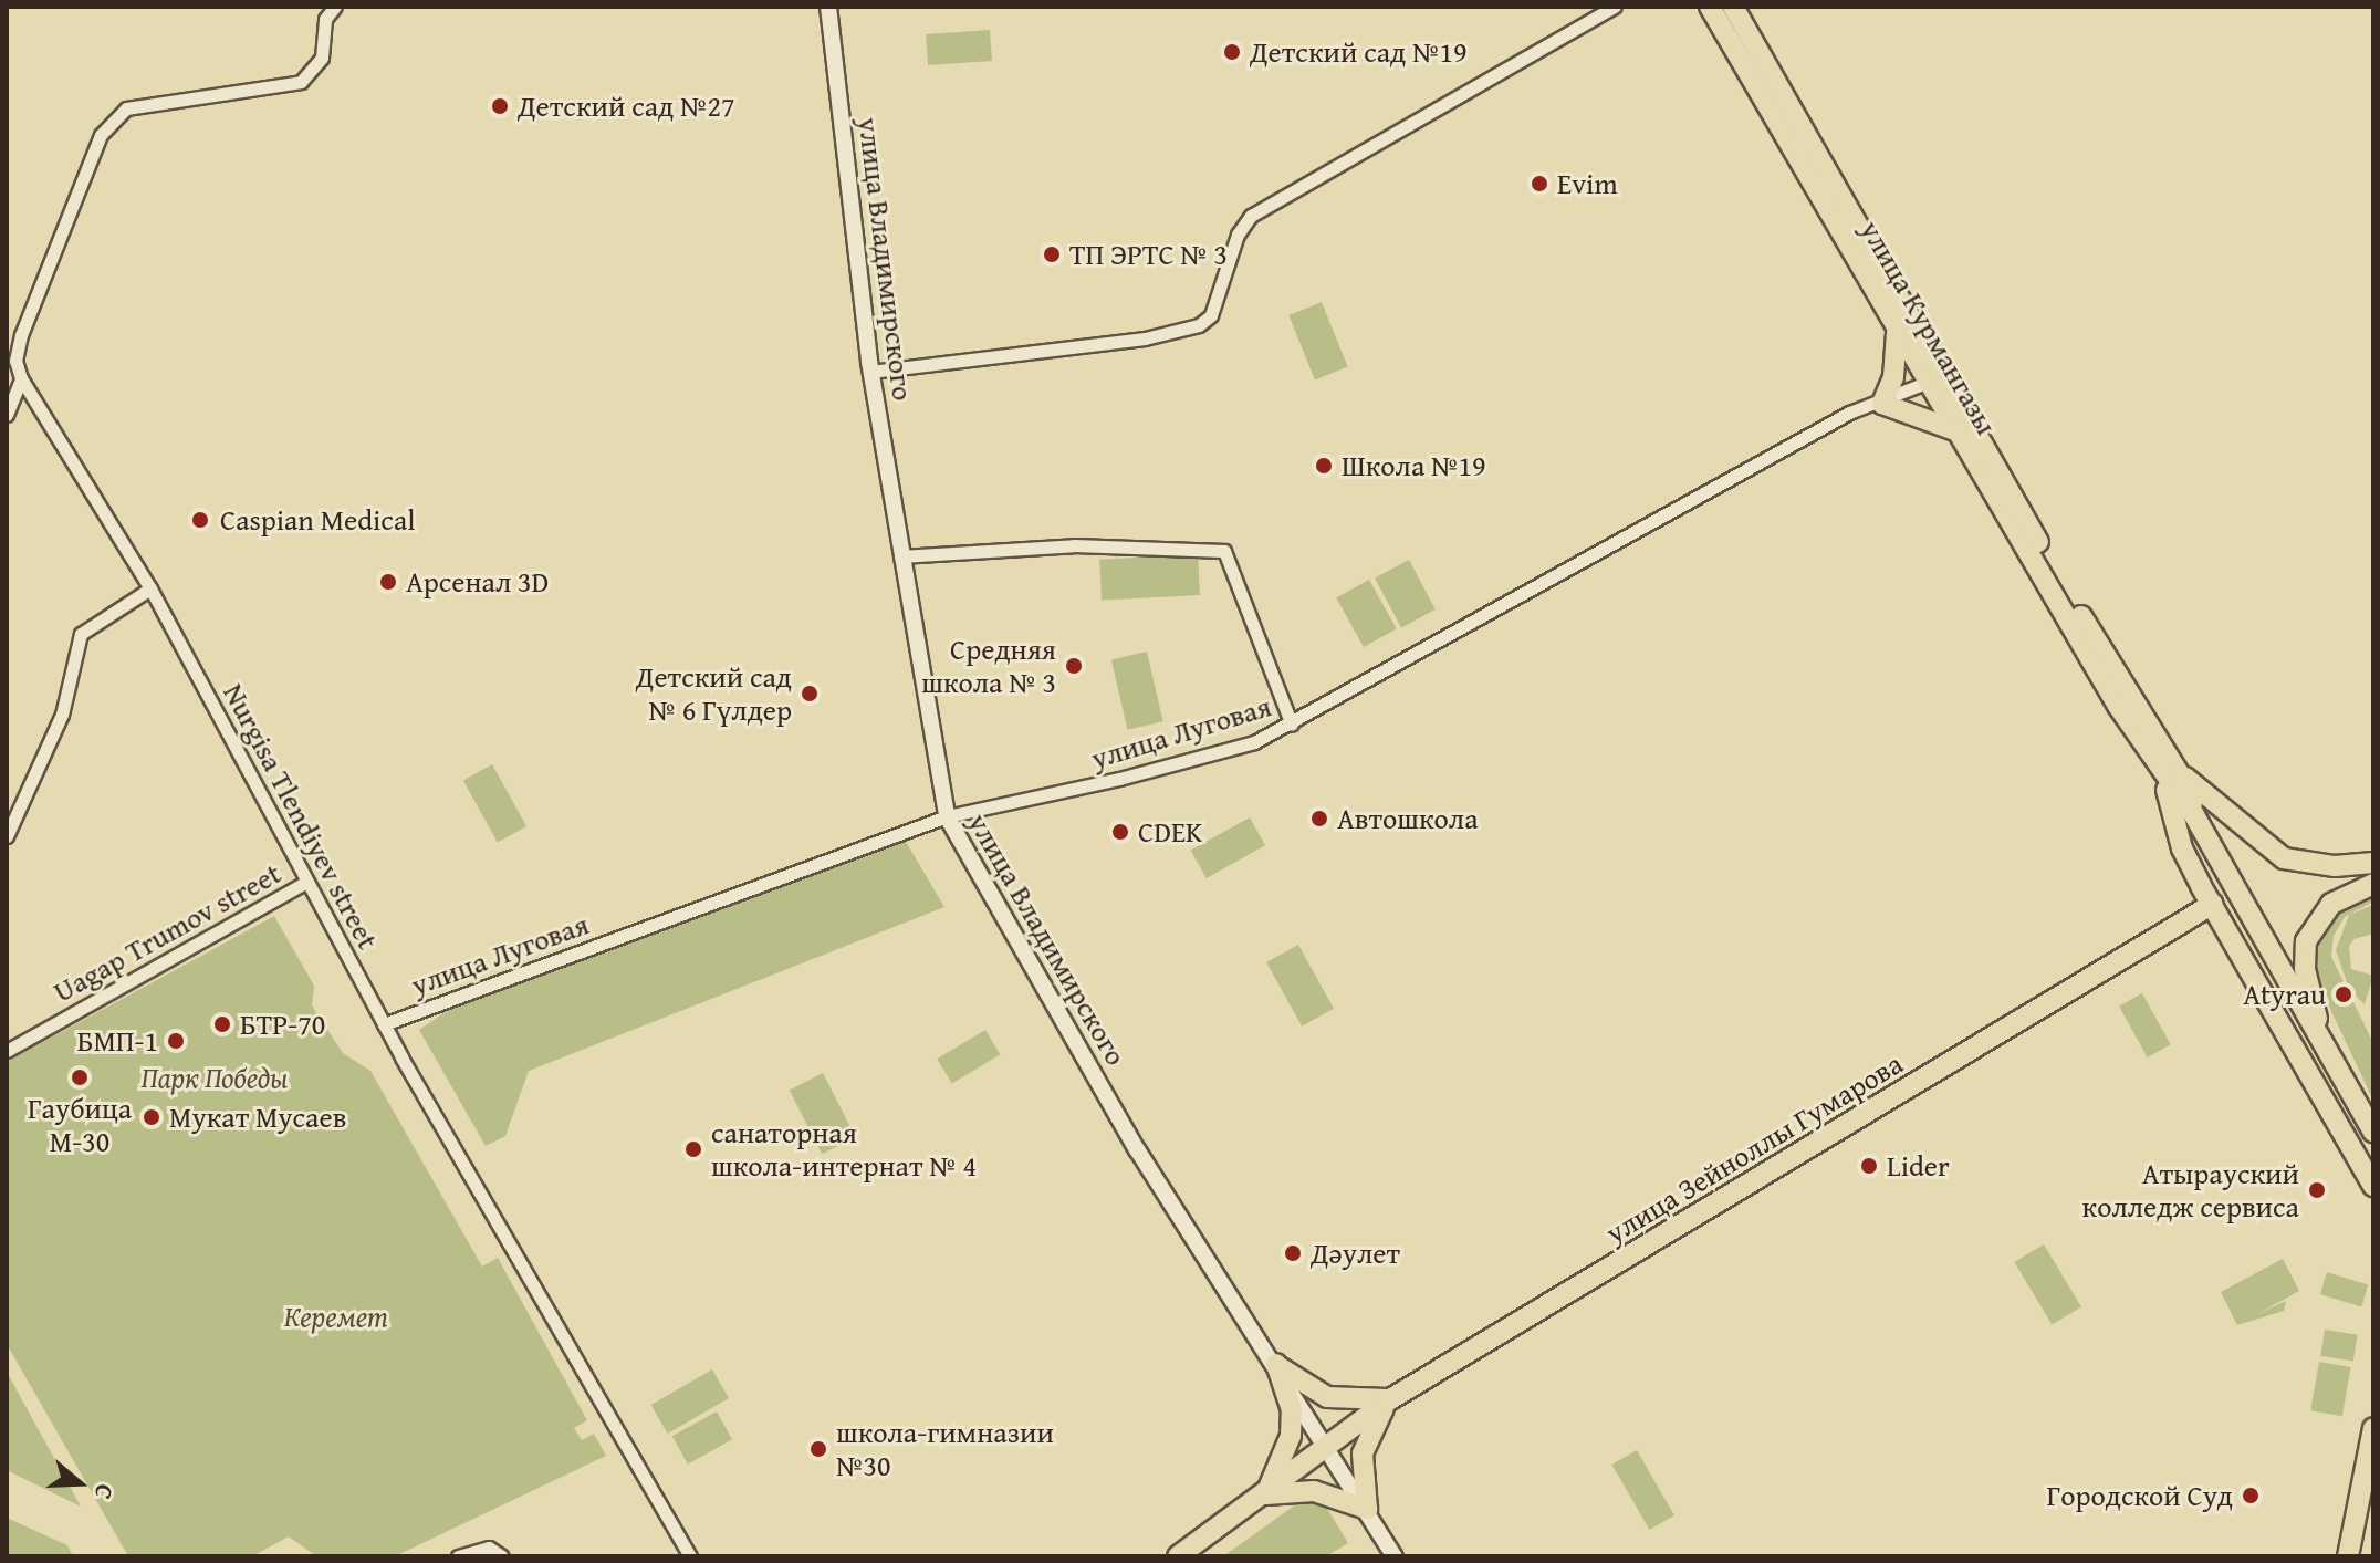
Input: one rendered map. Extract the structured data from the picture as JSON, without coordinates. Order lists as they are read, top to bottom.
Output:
{
  "streets": {
    "main road": ["улица Курмангазы", "улица Зейноллы Гумарова"],
    "street": [
      "улица Владимирского",
      "улица Луговая",
      "Nurgisa Tlendiyev street",
      "Uagap Trumov street"
    ]
  },
  "crossings": [
    ["улица Владимирского", "улица Луговая"],
    ["улица Владимирского", "улица Зейноллы Гумарова"],
    ["улица Курмангазы", "улица Луговая"],
    ["улица Луговая", "Nurgisa Tlendiyev street"],
    ["Nurgisa Tlendiyev street", "Uagap Trumov street"]
  ],
  "parks": ["Парк Победы", "Керемет"],
  "places": [
    "Детский сад №19",
    "Детский сад №27",
    "Evim",
    "ТП ЭРТС № 3",
    "Школа №19",
    "Caspian Medical",
    "Арсенал 3D",
    "Средняя школа № 3",
    "Детский сад № 6 Гүлдер",
    "Автошкола",
    "CDEK",
    "Atyrau",
    "БТР-70",
    "БМП-1",
    "Гаубица М-30",
    "Мукат Мусаев",
    "санаторная школа-интернат № 4",
    "Lider",
    "Атырауский колледж сервиса",
    "Дәулет",
    "школа-гимназии №30",
    "Городской Суд"
  ],
  "north": "right"
}
